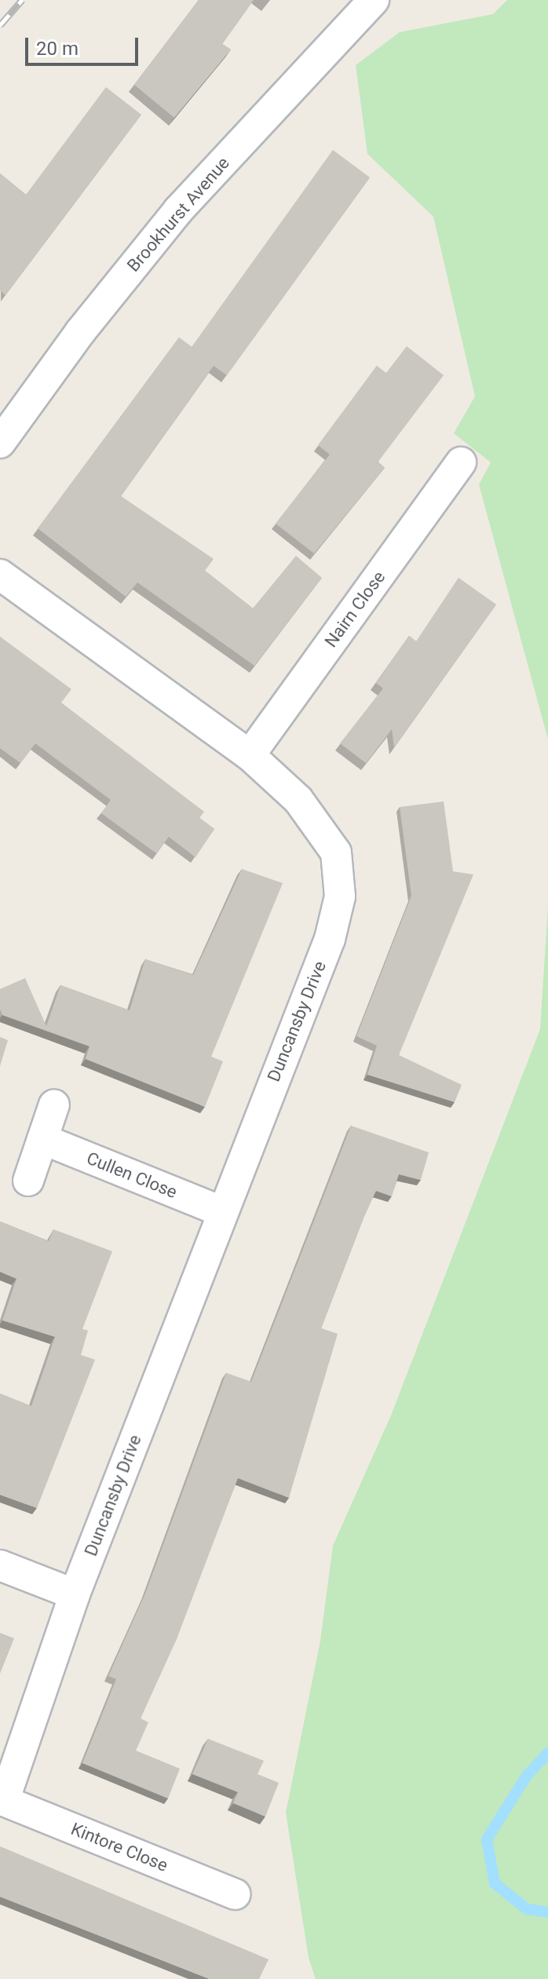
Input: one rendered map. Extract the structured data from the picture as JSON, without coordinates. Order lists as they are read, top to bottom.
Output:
{
  "streets": {
    "street": [
      "Brookhurst Avenue",
      "Nairn Close",
      "Duncansby Drive",
      "Cullen Close",
      "Kintore Close"
    ]
  },
  "crossings": [
    ["Nairn Close", "Duncansby Drive"],
    ["Duncansby Drive", "Cullen Close"],
    ["Duncansby Drive", "Kintore Close"]
  ],
  "scale_bar": "20 m"
}
